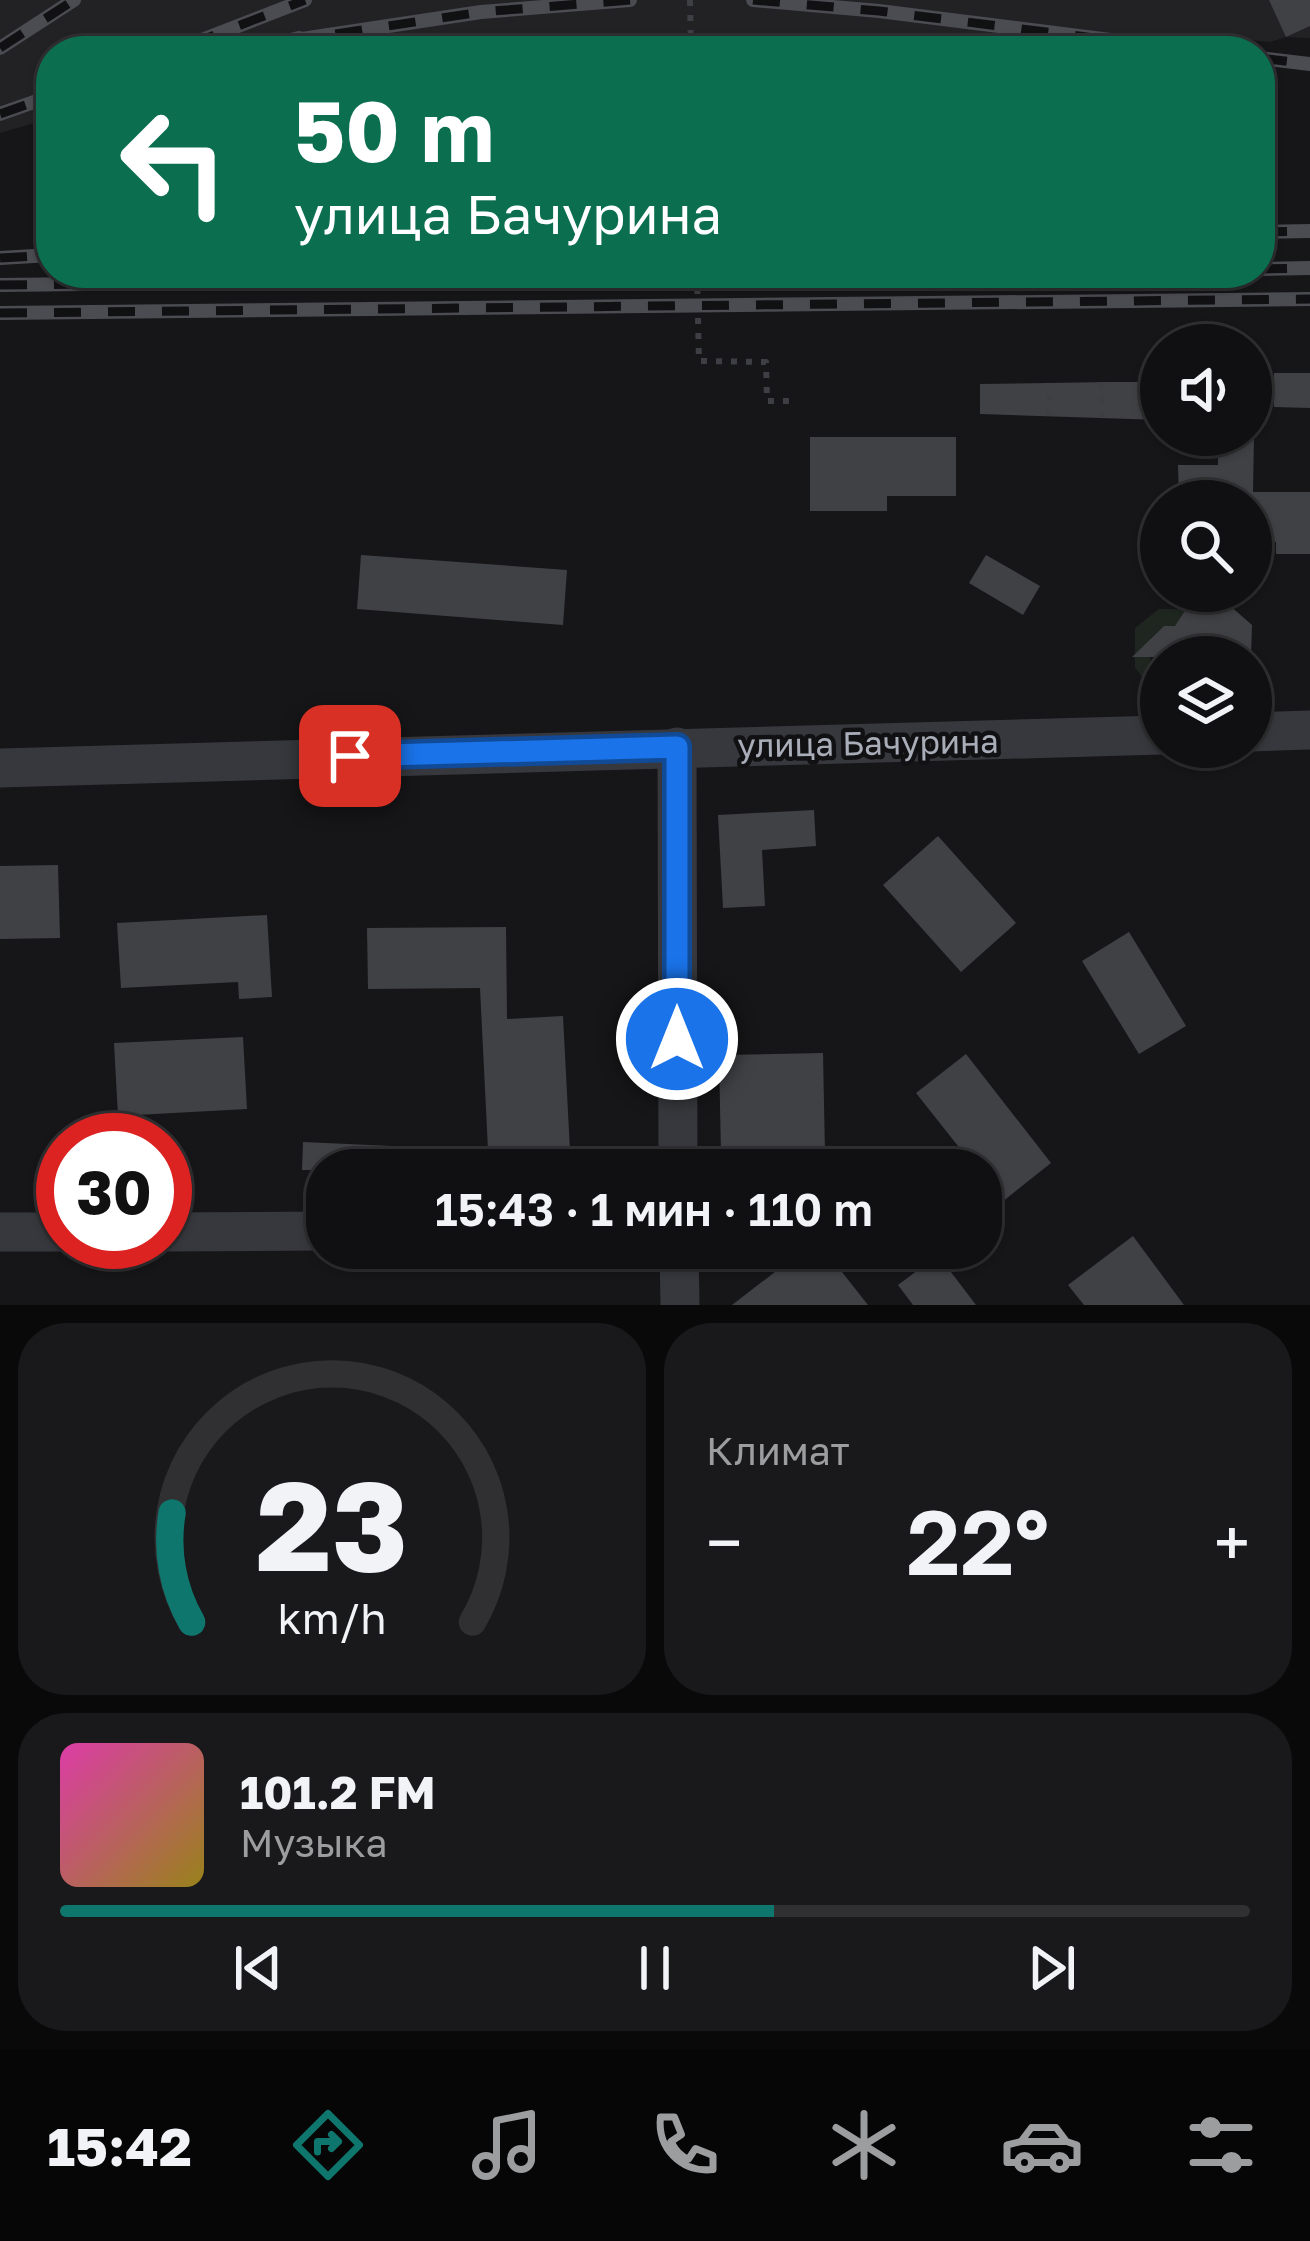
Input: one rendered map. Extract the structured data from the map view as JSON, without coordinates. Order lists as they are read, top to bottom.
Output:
{
  "streets": {
    "street": ["улица Бачурина"]
  },
  "page": {
    "turn": ["50 m", "улица Бачурина"],
    "limit": "30",
    "trip": "15:43 · 1 мин · 110 m",
    "tile": "Климат",
    "heat": ["−", "22°", "+"],
    "song": ["101.2 FM", "Музыка"],
    "tabs": "15:42",
    "gauge": ["23", "km/h"]
  }
}
